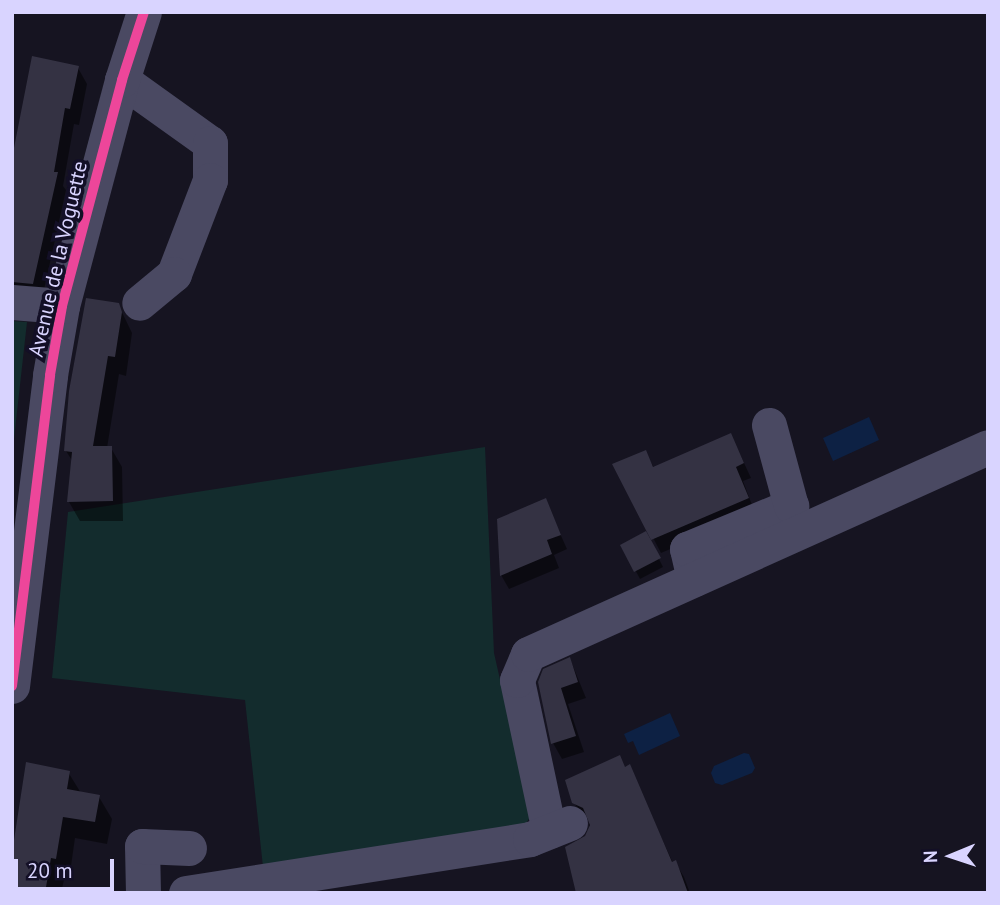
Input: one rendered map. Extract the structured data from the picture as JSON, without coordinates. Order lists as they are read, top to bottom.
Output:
{
  "streets": {
    "street": ["Avenue de la Voguette"]
  },
  "scale_bar": "20 m",
  "north": "left"
}
